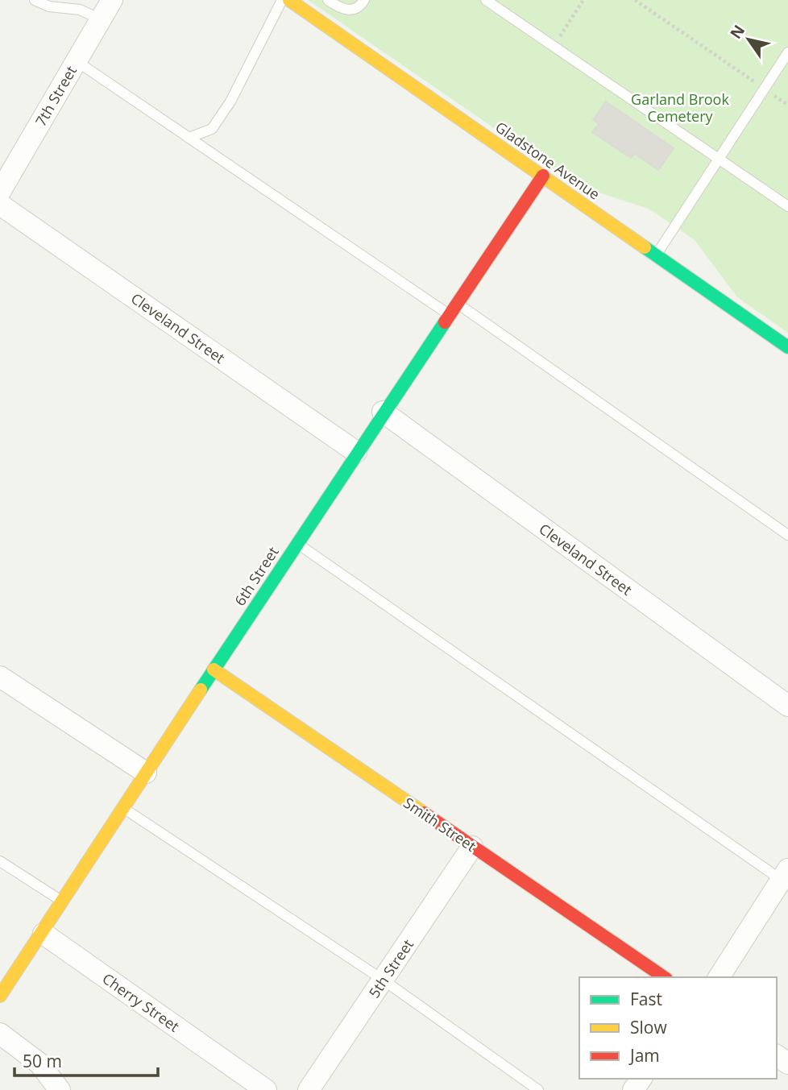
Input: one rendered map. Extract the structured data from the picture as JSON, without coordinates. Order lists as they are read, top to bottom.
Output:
{
  "streets": {
    "street": [
      "7th Street",
      "Gladstone Avenue",
      "Cleveland Street",
      "6th Street",
      "Smith Street",
      "5th Street",
      "Cherry Street"
    ]
  },
  "crossings": [
    ["Gladstone Avenue", "6th Street"],
    ["Cleveland Street", "6th Street"],
    ["6th Street", "Smith Street"],
    ["6th Street", "Cherry Street"],
    ["Smith Street", "5th Street"]
  ],
  "parks": ["Garland Brook Cemetery"],
  "legend": ["Fast", "Slow", "Jam"],
  "scale_bar": "50 m",
  "north": "top left"
}
